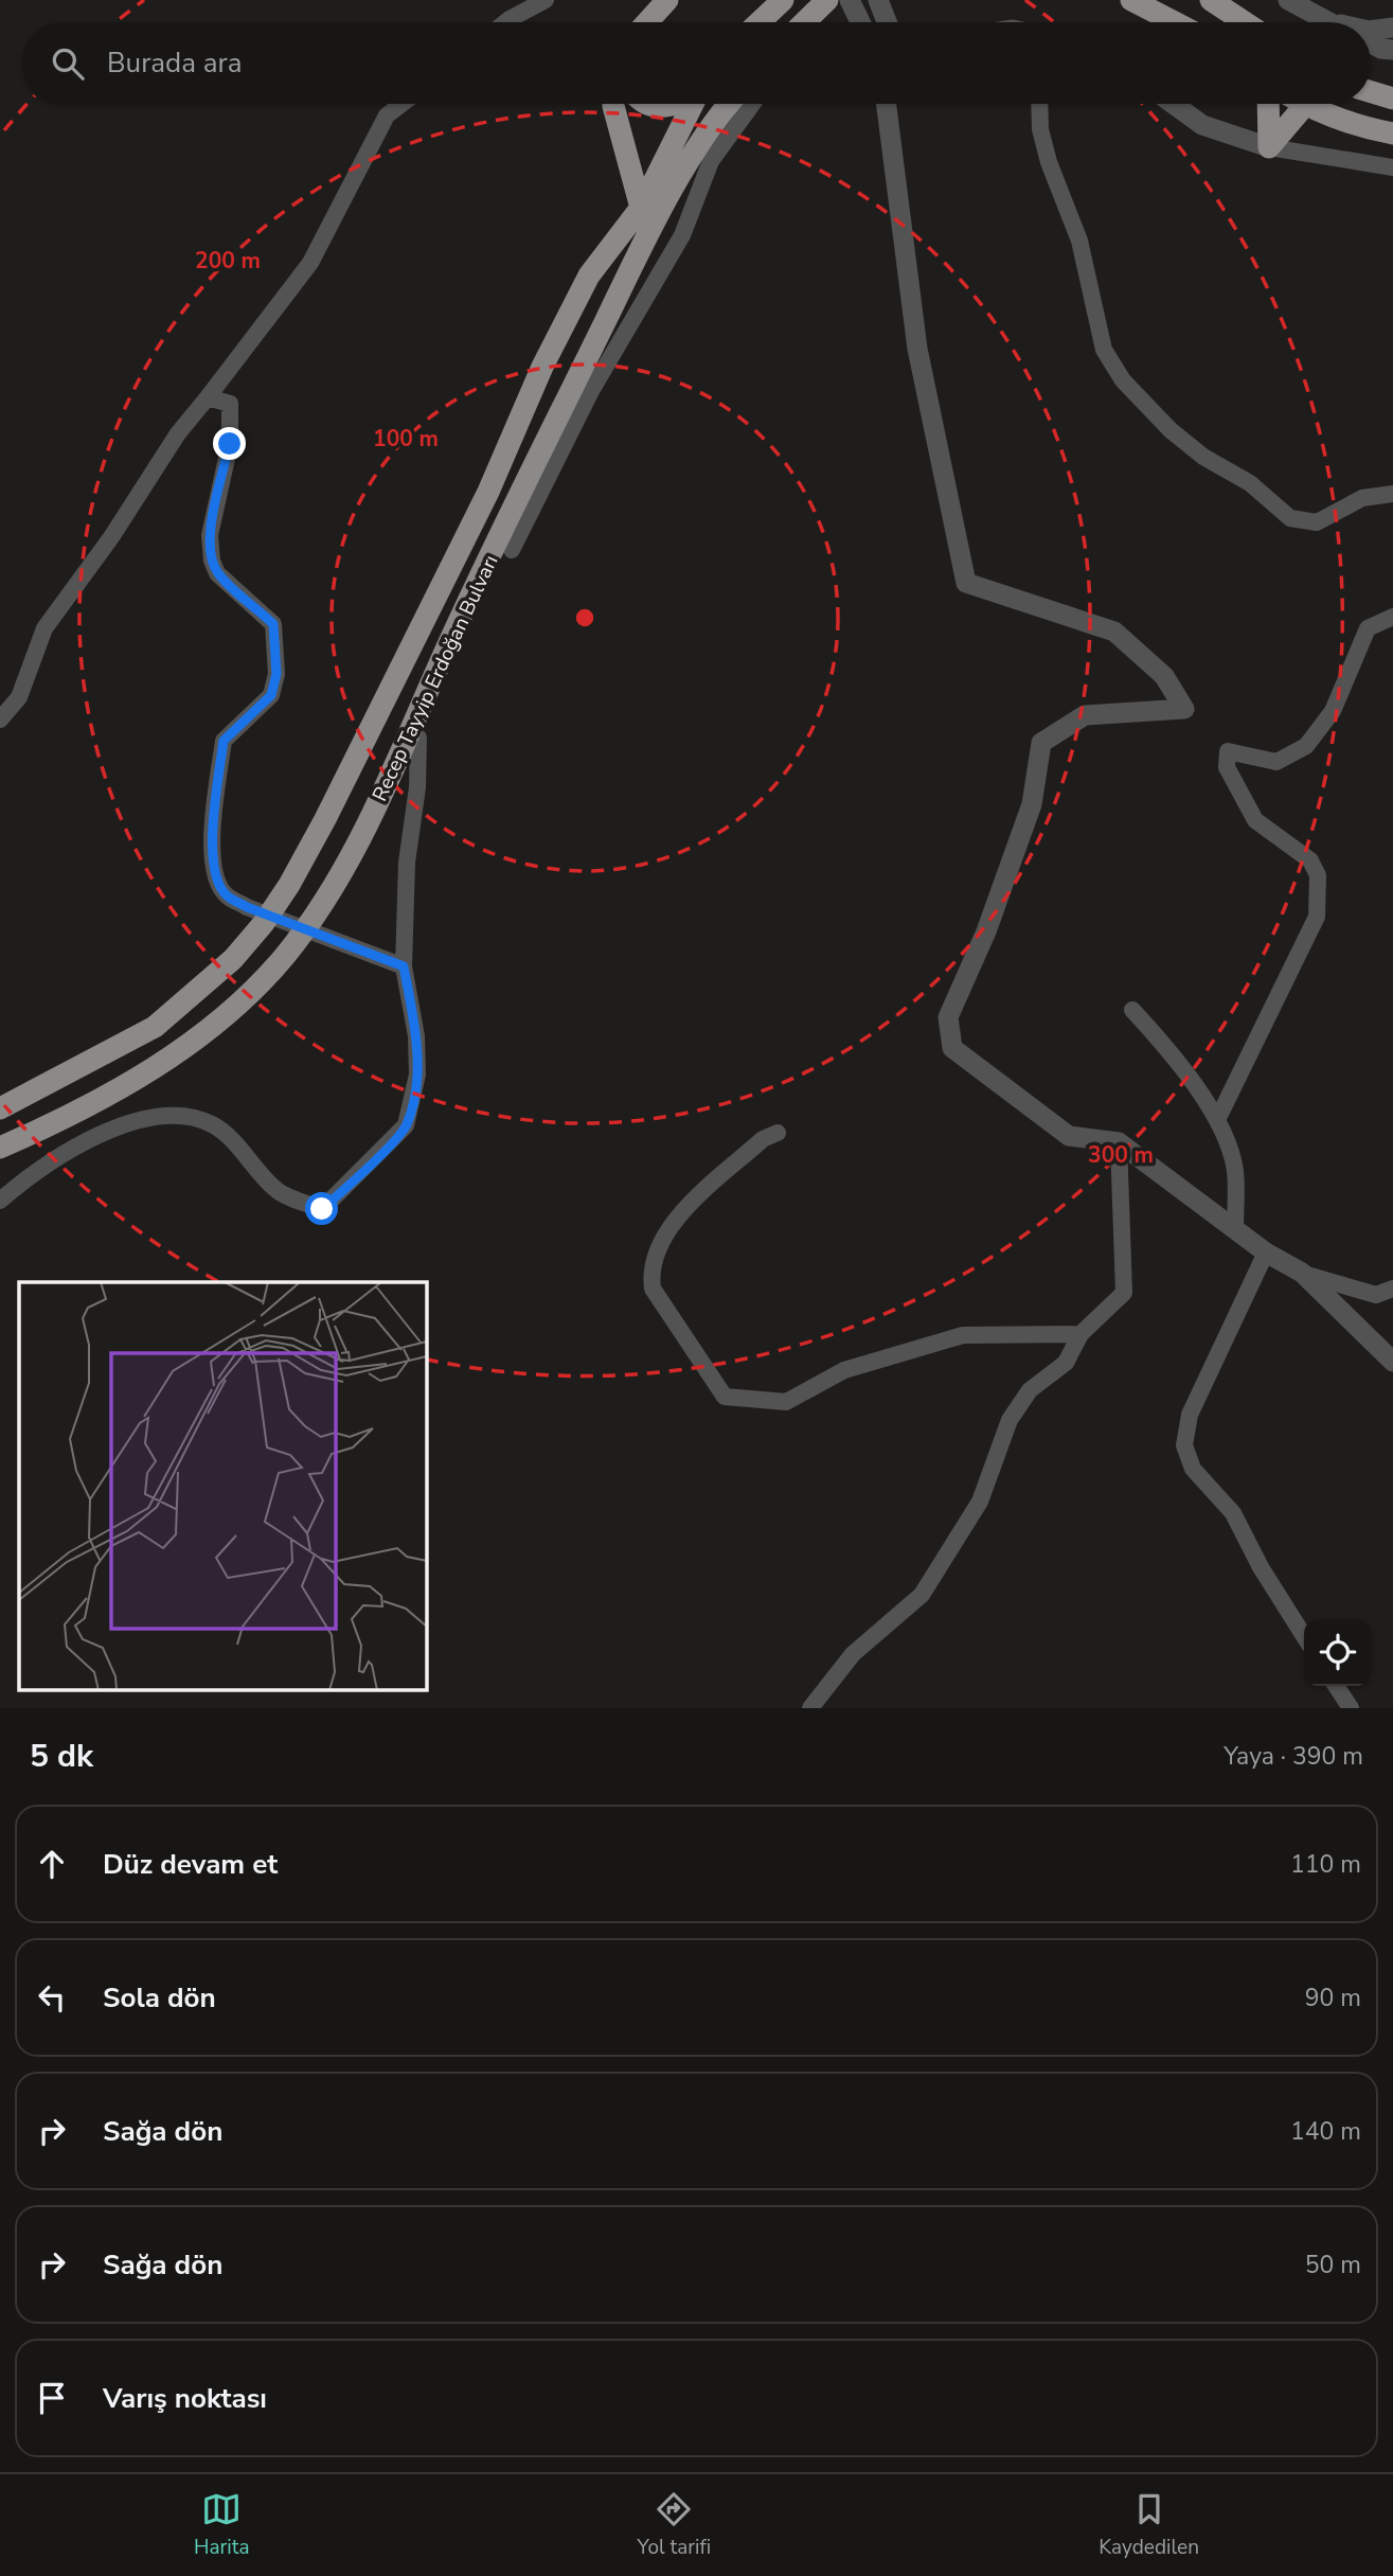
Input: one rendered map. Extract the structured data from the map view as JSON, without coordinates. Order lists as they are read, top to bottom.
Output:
{
  "streets": {
    "main road": ["Recep Tayyip Erdoğan Bulvarı"]
  },
  "page": {
    "search": "Burada ara",
    "heading": ["5 dk", "Yaya · 390 m"],
    "list": [
      ["Düz devam et", "110 m"],
      ["Sola dön", "90 m"],
      ["Sağa dön", "140 m"],
      ["Sağa dön", "50 m"],
      "Varış noktası"
    ],
    "nav": ["Harita", "Yol tarifi", "Kaydedilen"]
  },
  "rings": ["200 m", "100 m", "300 m"]
}
